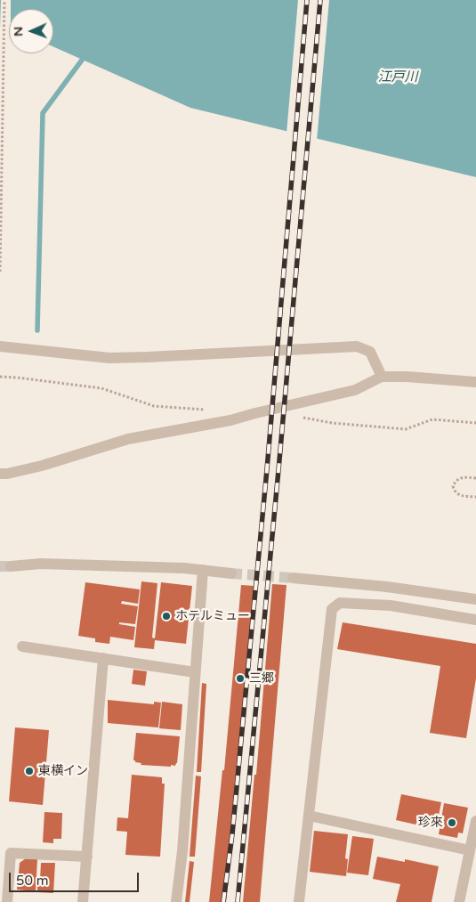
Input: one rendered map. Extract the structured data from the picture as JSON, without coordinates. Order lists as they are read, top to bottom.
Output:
{
  "water": ["江戸川"],
  "places": [
    "ホテルミュー",
    "三郷",
    "東横イン",
    "珍來"
  ],
  "scale_bar": "50 m",
  "north": "left"
}
